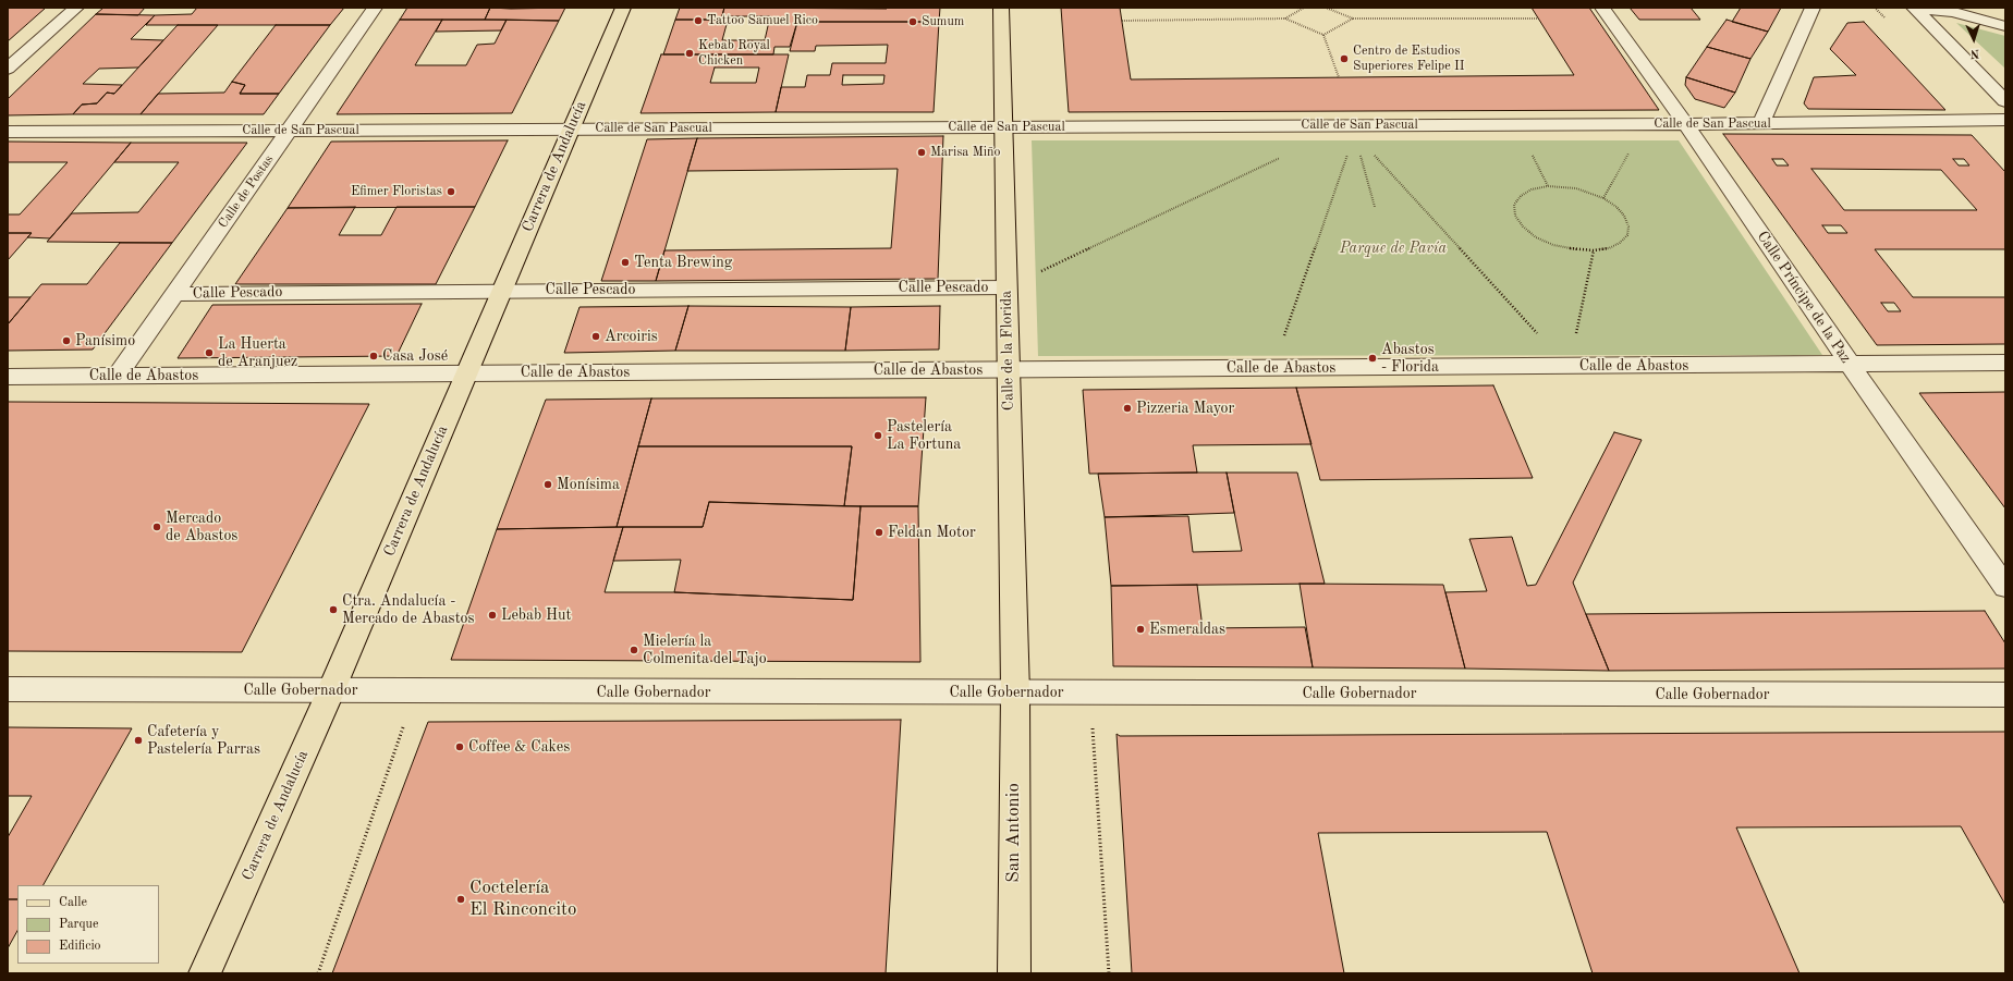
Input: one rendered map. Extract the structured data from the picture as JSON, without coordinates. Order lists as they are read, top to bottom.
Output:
{
  "streets": {
    "main road": ["Carrera de Andalucía", "Calle de la Florida", "San Antonio"],
    "street": [
      "Calle de San Pascual",
      "Calle de Postas",
      "Calle Pescado",
      "Calle Príncipe de la Paz",
      "Calle de Abastos",
      "Calle Gobernador"
    ]
  },
  "crossings": [
    ["Calle de San Pascual", "Carrera de Andalucía"],
    ["Calle de San Pascual", "Calle de Postas"],
    ["Calle de San Pascual", "Calle Príncipe de la Paz"],
    ["Calle de San Pascual", "Calle de la Florida"],
    ["Carrera de Andalucía", "Calle Pescado"],
    ["Carrera de Andalucía", "Calle de Abastos"],
    ["Carrera de Andalucía", "Calle Gobernador"],
    ["Calle de Postas", "Calle Pescado"],
    ["Calle de Postas", "Calle de Abastos"],
    ["Calle Pescado", "Calle de la Florida"],
    ["Calle Príncipe de la Paz", "Calle de Abastos"],
    ["Calle de la Florida", "Calle de Abastos"],
    ["Calle de la Florida", "Calle Gobernador"],
    ["Calle de la Florida", "San Antonio"],
    ["Calle Gobernador", "San Antonio"]
  ],
  "parks": ["Parque de Pavía"],
  "places": [
    "Tattoo Samuel Rico",
    "Sumum",
    "Kebab Royal Chicken",
    "Centro de Estudios Superiores Felipe II",
    "Marisa Miño",
    "Efimer Floristas",
    "Tenta Brewing",
    "Arcoiris",
    "Panísimo",
    "La Huerta de Aranjuez",
    "Casa José",
    "Abastos - Florida",
    "Pizzeria Mayor",
    "Pastelería La Fortuna",
    "Monísima",
    "Mercado de Abastos",
    "Feldan Motor",
    "Ctra. Andalucía - Mercado de Abastos",
    "Lebab Hut",
    "Esmeraldas",
    "Mielería la Colmenita del Tajo",
    "Cafetería y Pastelería Parras",
    "Coffee & Cakes",
    "Coctelería El Rinconcito"
  ],
  "legend": ["Calle", "Parque", "Edificio"],
  "north": "bottom"
}
